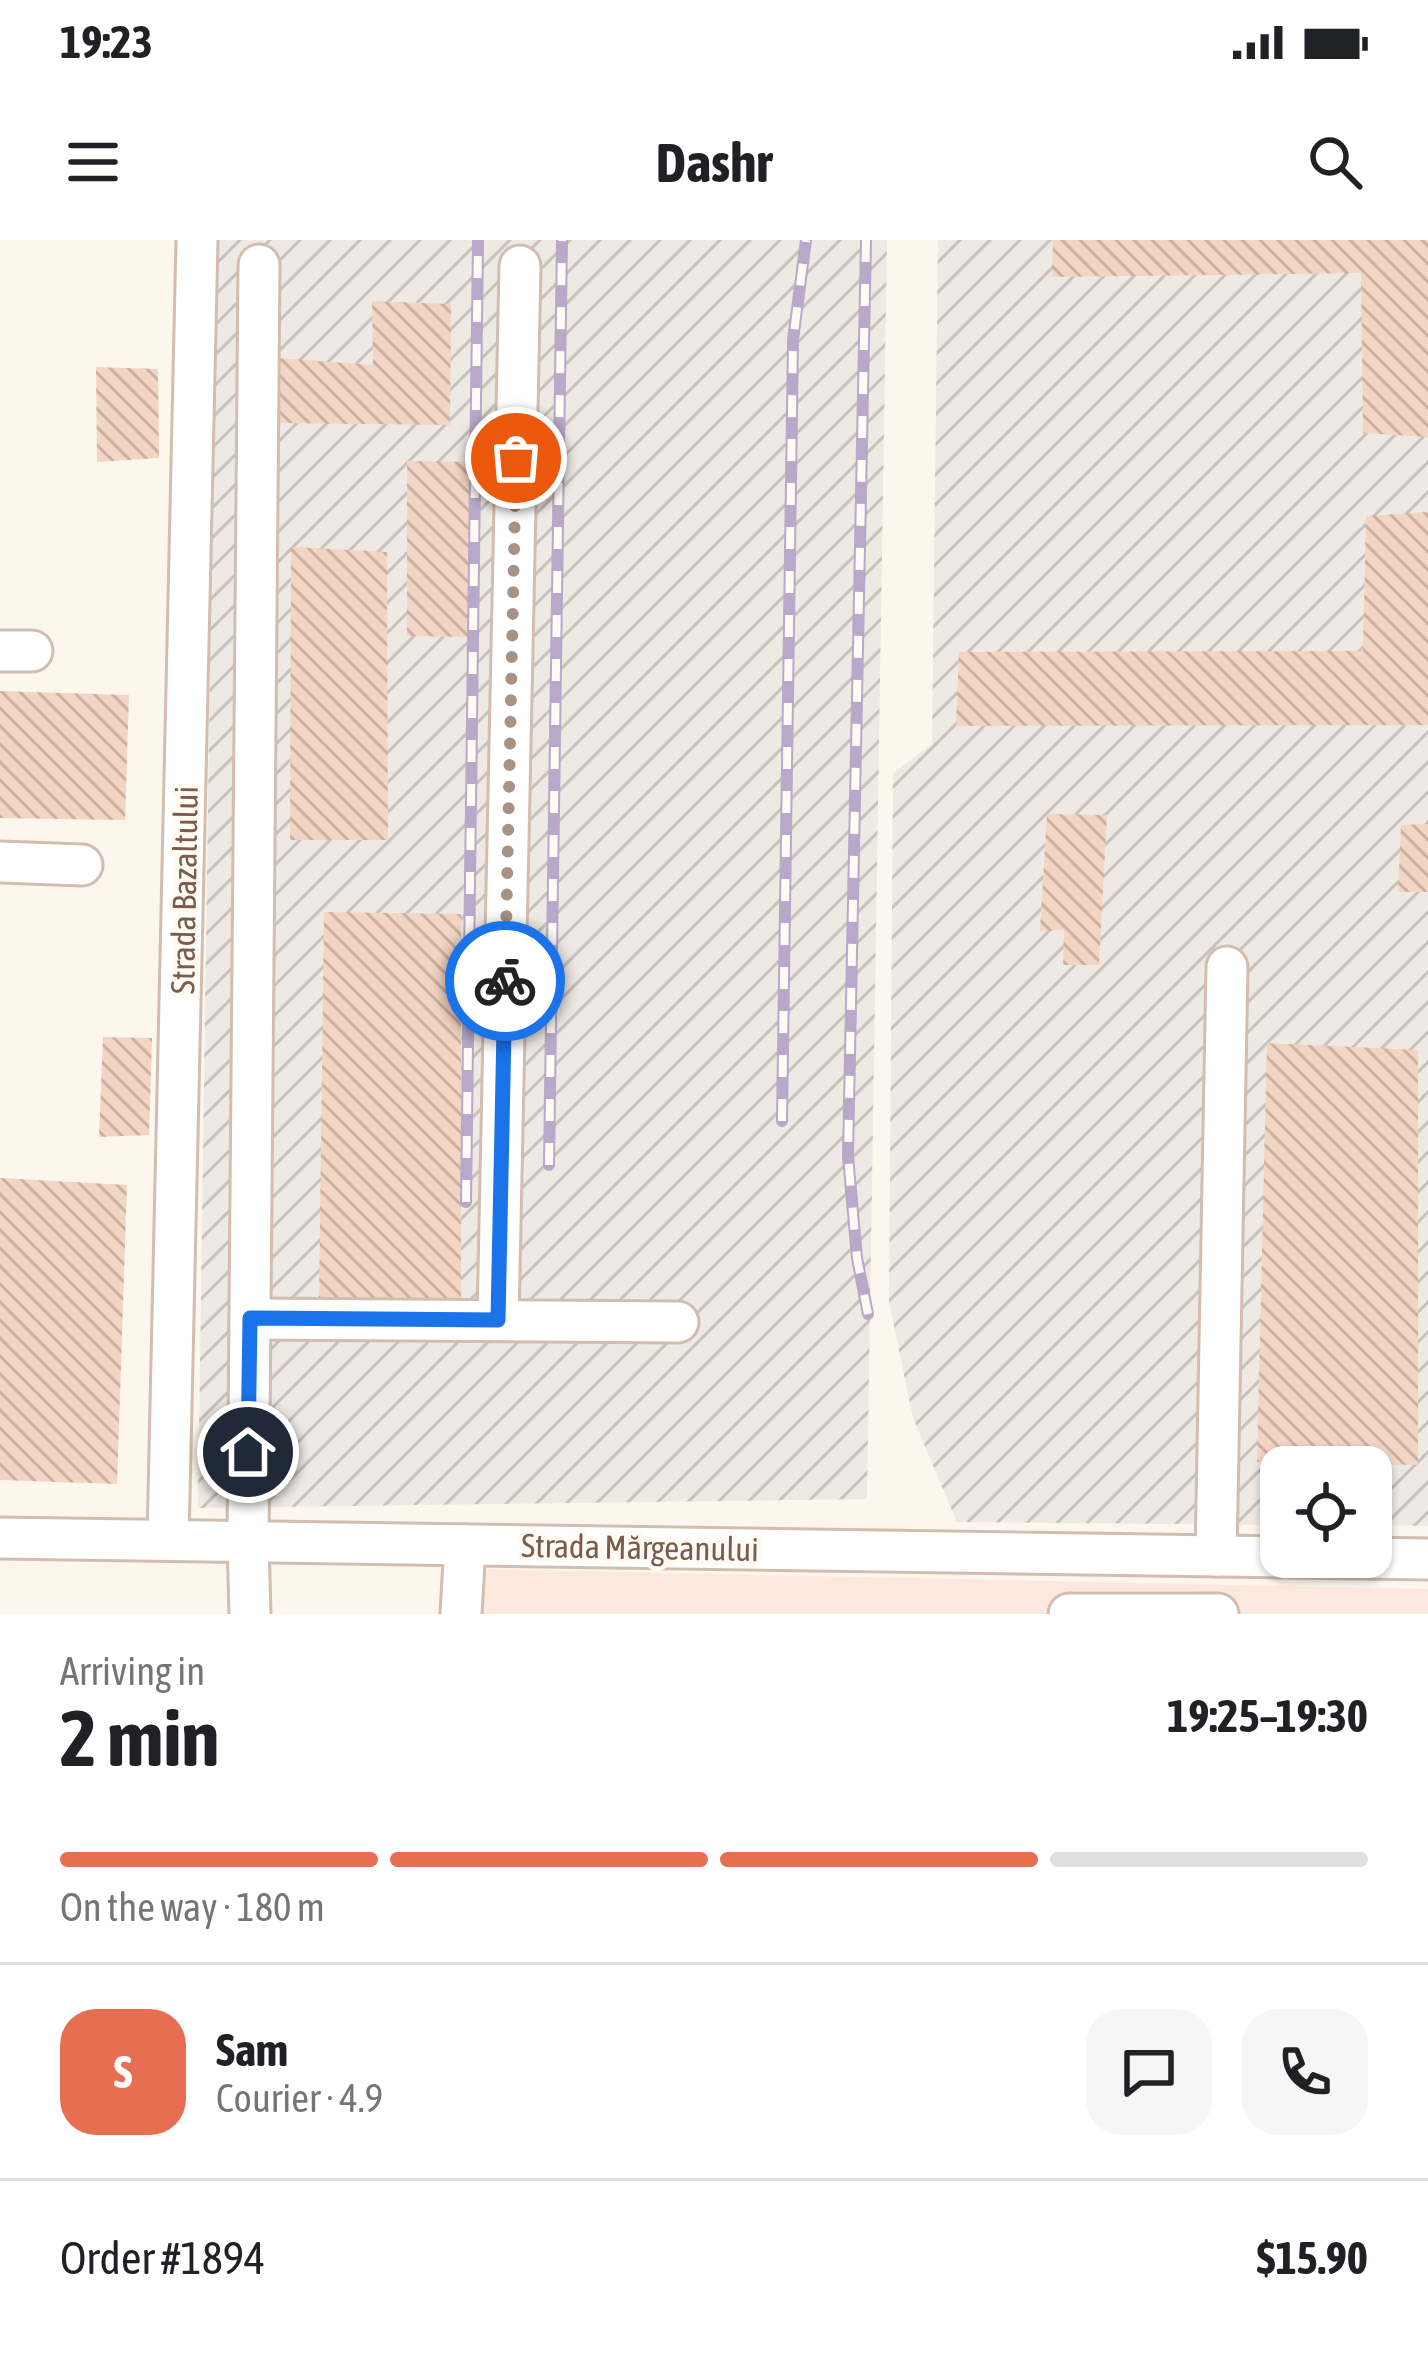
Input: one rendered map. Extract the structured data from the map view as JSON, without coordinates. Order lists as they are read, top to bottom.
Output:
{
  "streets": {
    "street": ["Strada Bazaltului", "Strada Mărgeanului"]
  },
  "crossings": [
    ["Strada Bazaltului", "Strada Mărgeanului"]
  ],
  "page": {
    "status": "19:23",
    "header": "Dashr",
    "heading": ["2 min", "Arriving in", "19:25–19:30"],
    "panel": [
      "Sam",
      "Courier · 4.9",
      "Order #1894",
      "$15.90"
    ],
    "bar": "On the way · 180 m",
    "round": "S"
  }
}
